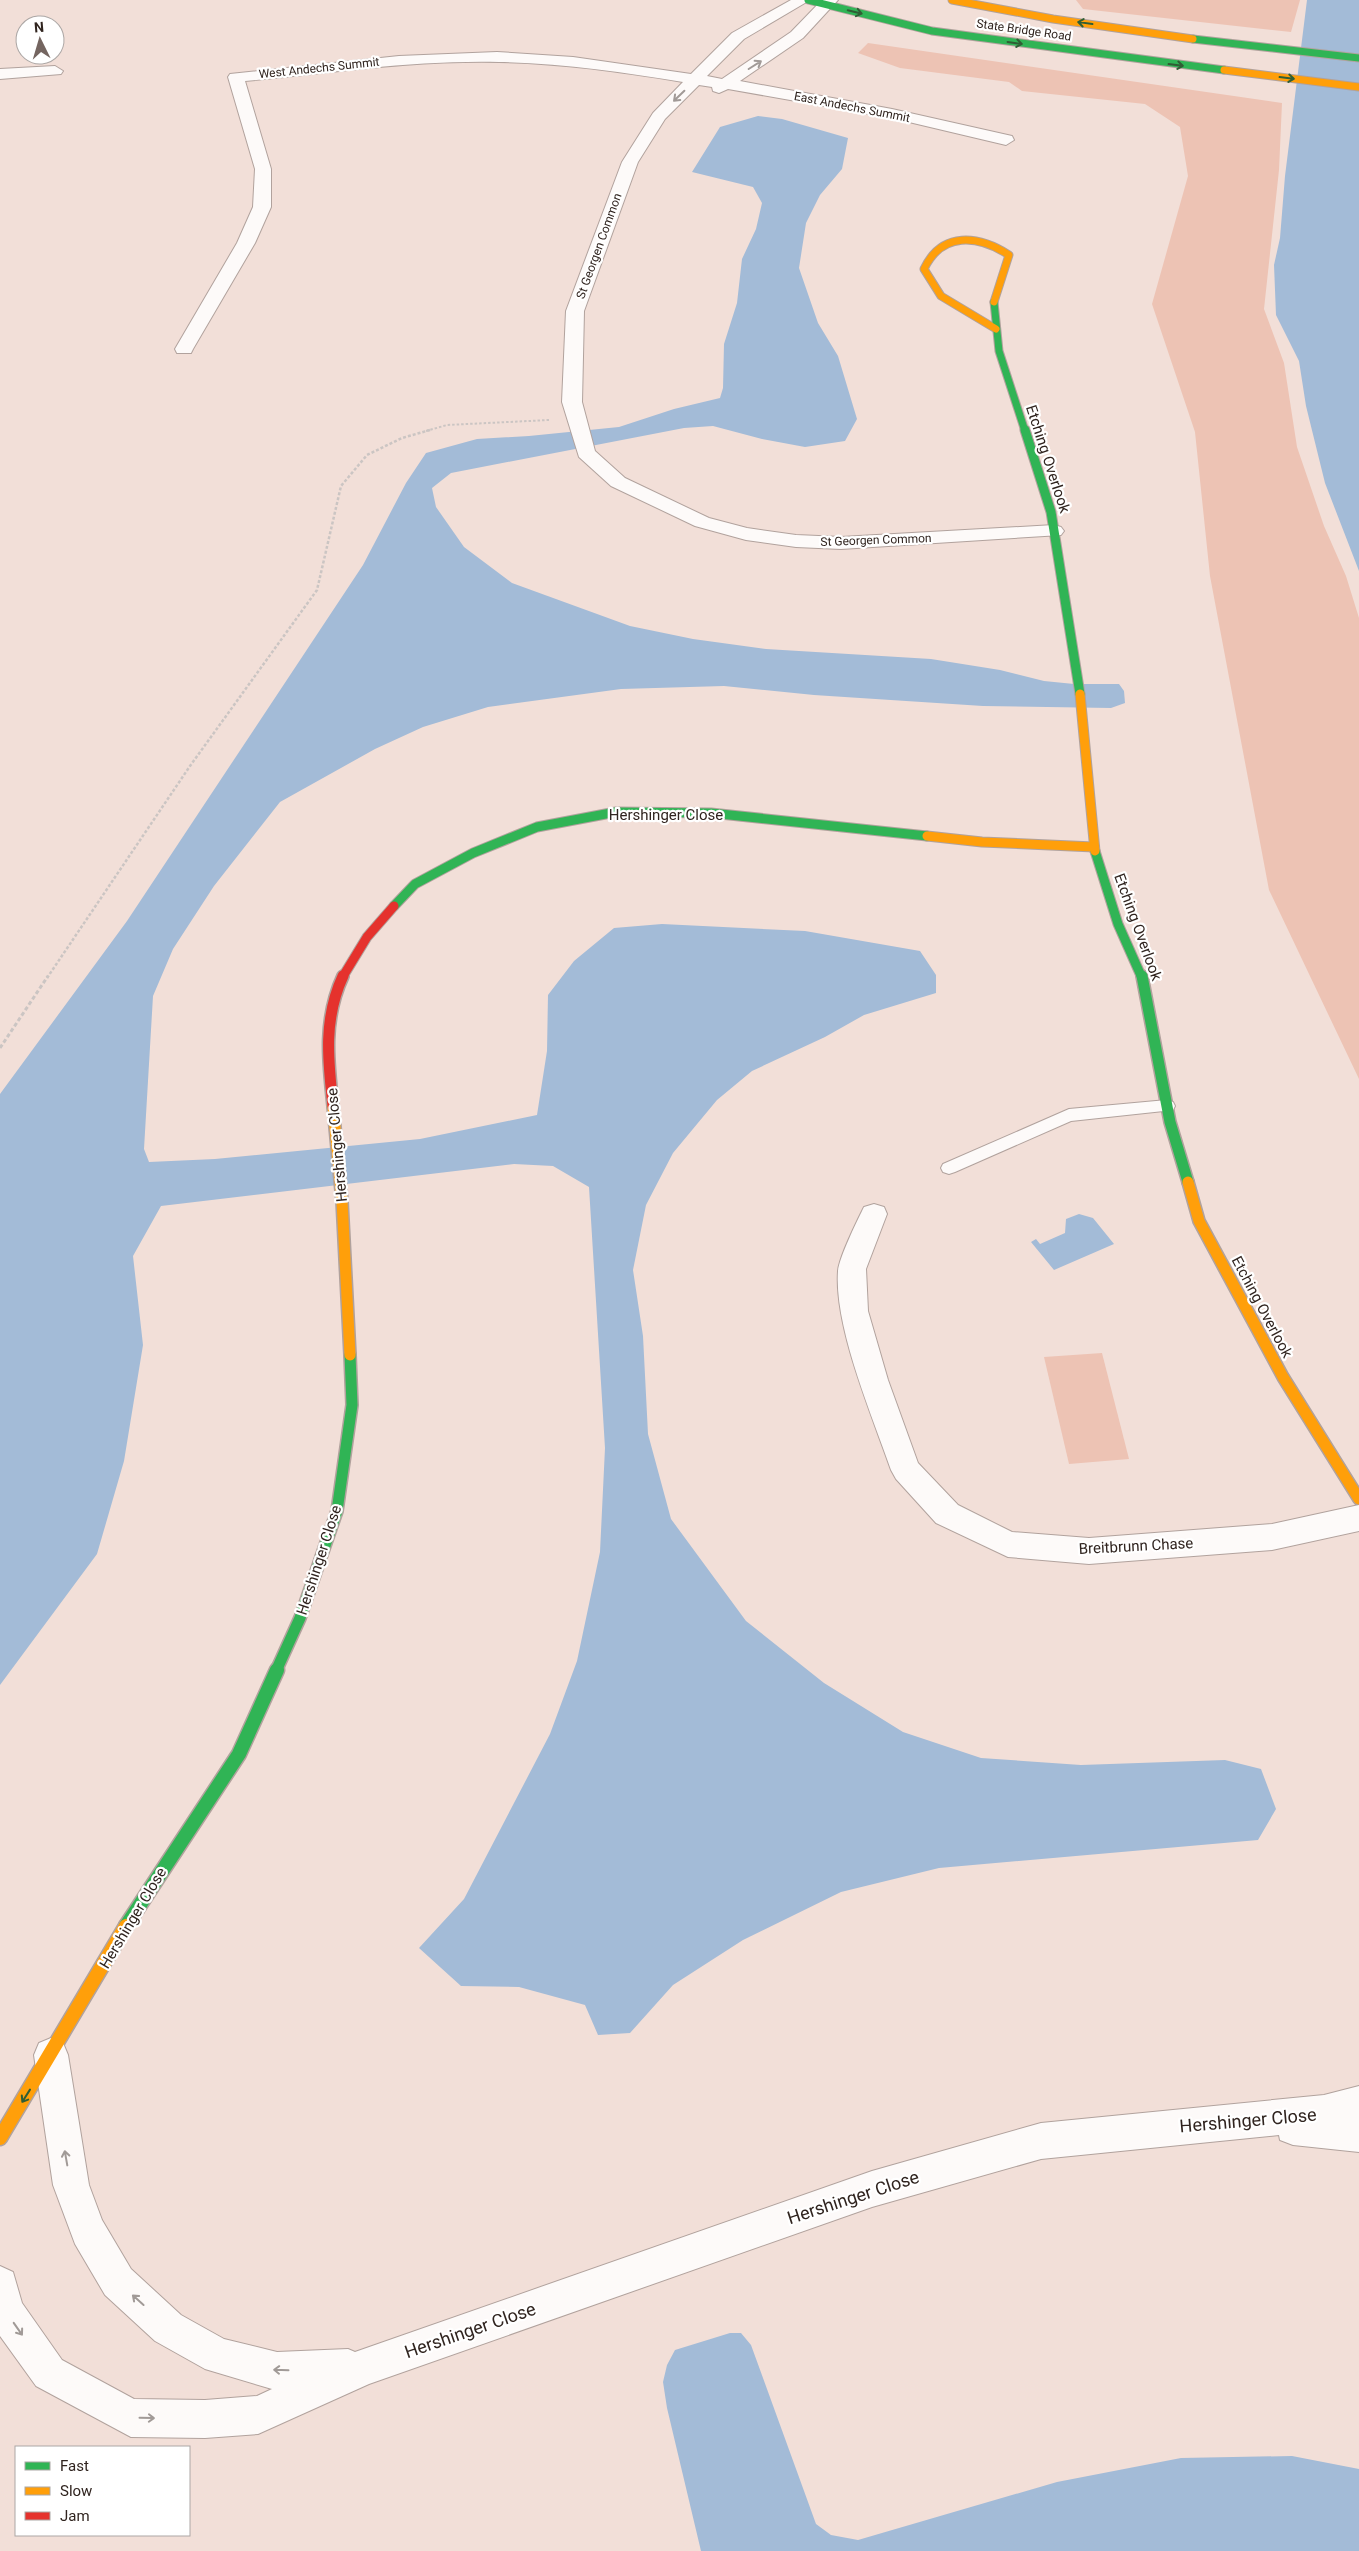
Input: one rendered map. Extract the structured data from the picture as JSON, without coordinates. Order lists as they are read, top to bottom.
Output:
{
  "streets": {
    "main road": ["State Bridge Road", "Etching Overlook", "Hershinger Close"],
    "street": [
      "West Andechs Summit",
      "East Andechs Summit",
      "St Georgen Common",
      "Breitbrunn Chase"
    ]
  },
  "crossings": [
    ["West Andechs Summit", "East Andechs Summit"],
    ["West Andechs Summit", "St Georgen Common"],
    ["East Andechs Summit", "St Georgen Common"],
    ["St Georgen Common", "Etching Overlook"],
    ["Etching Overlook", "Hershinger Close"]
  ],
  "legend": ["Fast", "Slow", "Jam"],
  "north": "top"
}
